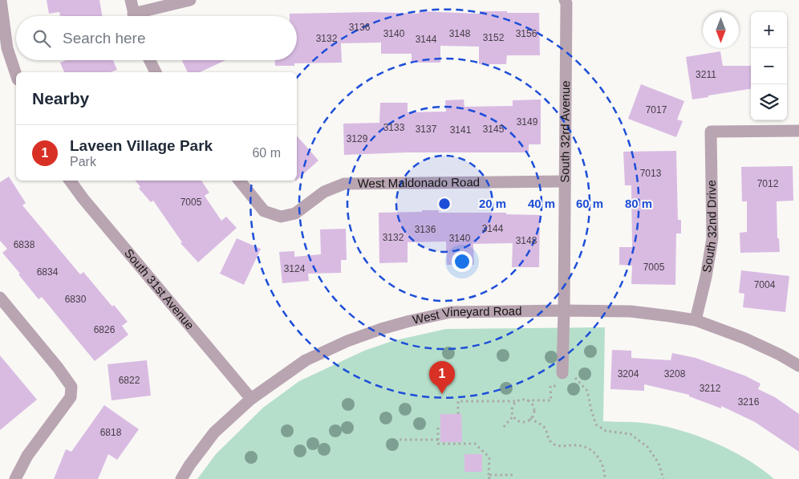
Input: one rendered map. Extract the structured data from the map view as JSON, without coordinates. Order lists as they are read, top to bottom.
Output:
{
  "streets": {
    "street": [
      "South 32rd Avenue",
      "West Maldonado Road",
      "South 32nd Drive",
      "South 31st Avenue",
      "West Vineyard Road"
    ]
  },
  "crossings": [
    ["South 32rd Avenue", "West Maldonado Road"],
    ["South 32rd Avenue", "West Vineyard Road"],
    ["South 32nd Drive", "West Vineyard Road"],
    ["South 31st Avenue", "West Vineyard Road"]
  ],
  "house_numbers": [
    "3136",
    "3140",
    "3148",
    "3156",
    "3152",
    "3132",
    "3144",
    "3211",
    "7017",
    "3149",
    "3133",
    "3137",
    "3145",
    "3141",
    "3129",
    "7013",
    "7012",
    "7005",
    "3144",
    "3136",
    "3132",
    "3140",
    "3148",
    "6838",
    "7005",
    "3124",
    "6834",
    "7004",
    "6830",
    "6826",
    "3204",
    "3208",
    "6822",
    "3212",
    "3216",
    "6818"
  ],
  "north": "bottom",
  "page": {
    "map_buttons": ["+", "−"],
    "search": "Search here",
    "heading": "Nearby",
    "list": [
      {
        "mark": "1",
        "name": "Laveen Village Park",
        "note": "Park",
        "value": "60 m"
      }
    ],
    "pins": "1"
  },
  "rings": [
    "20 m",
    "40 m",
    "60 m",
    "80 m"
  ]
}
